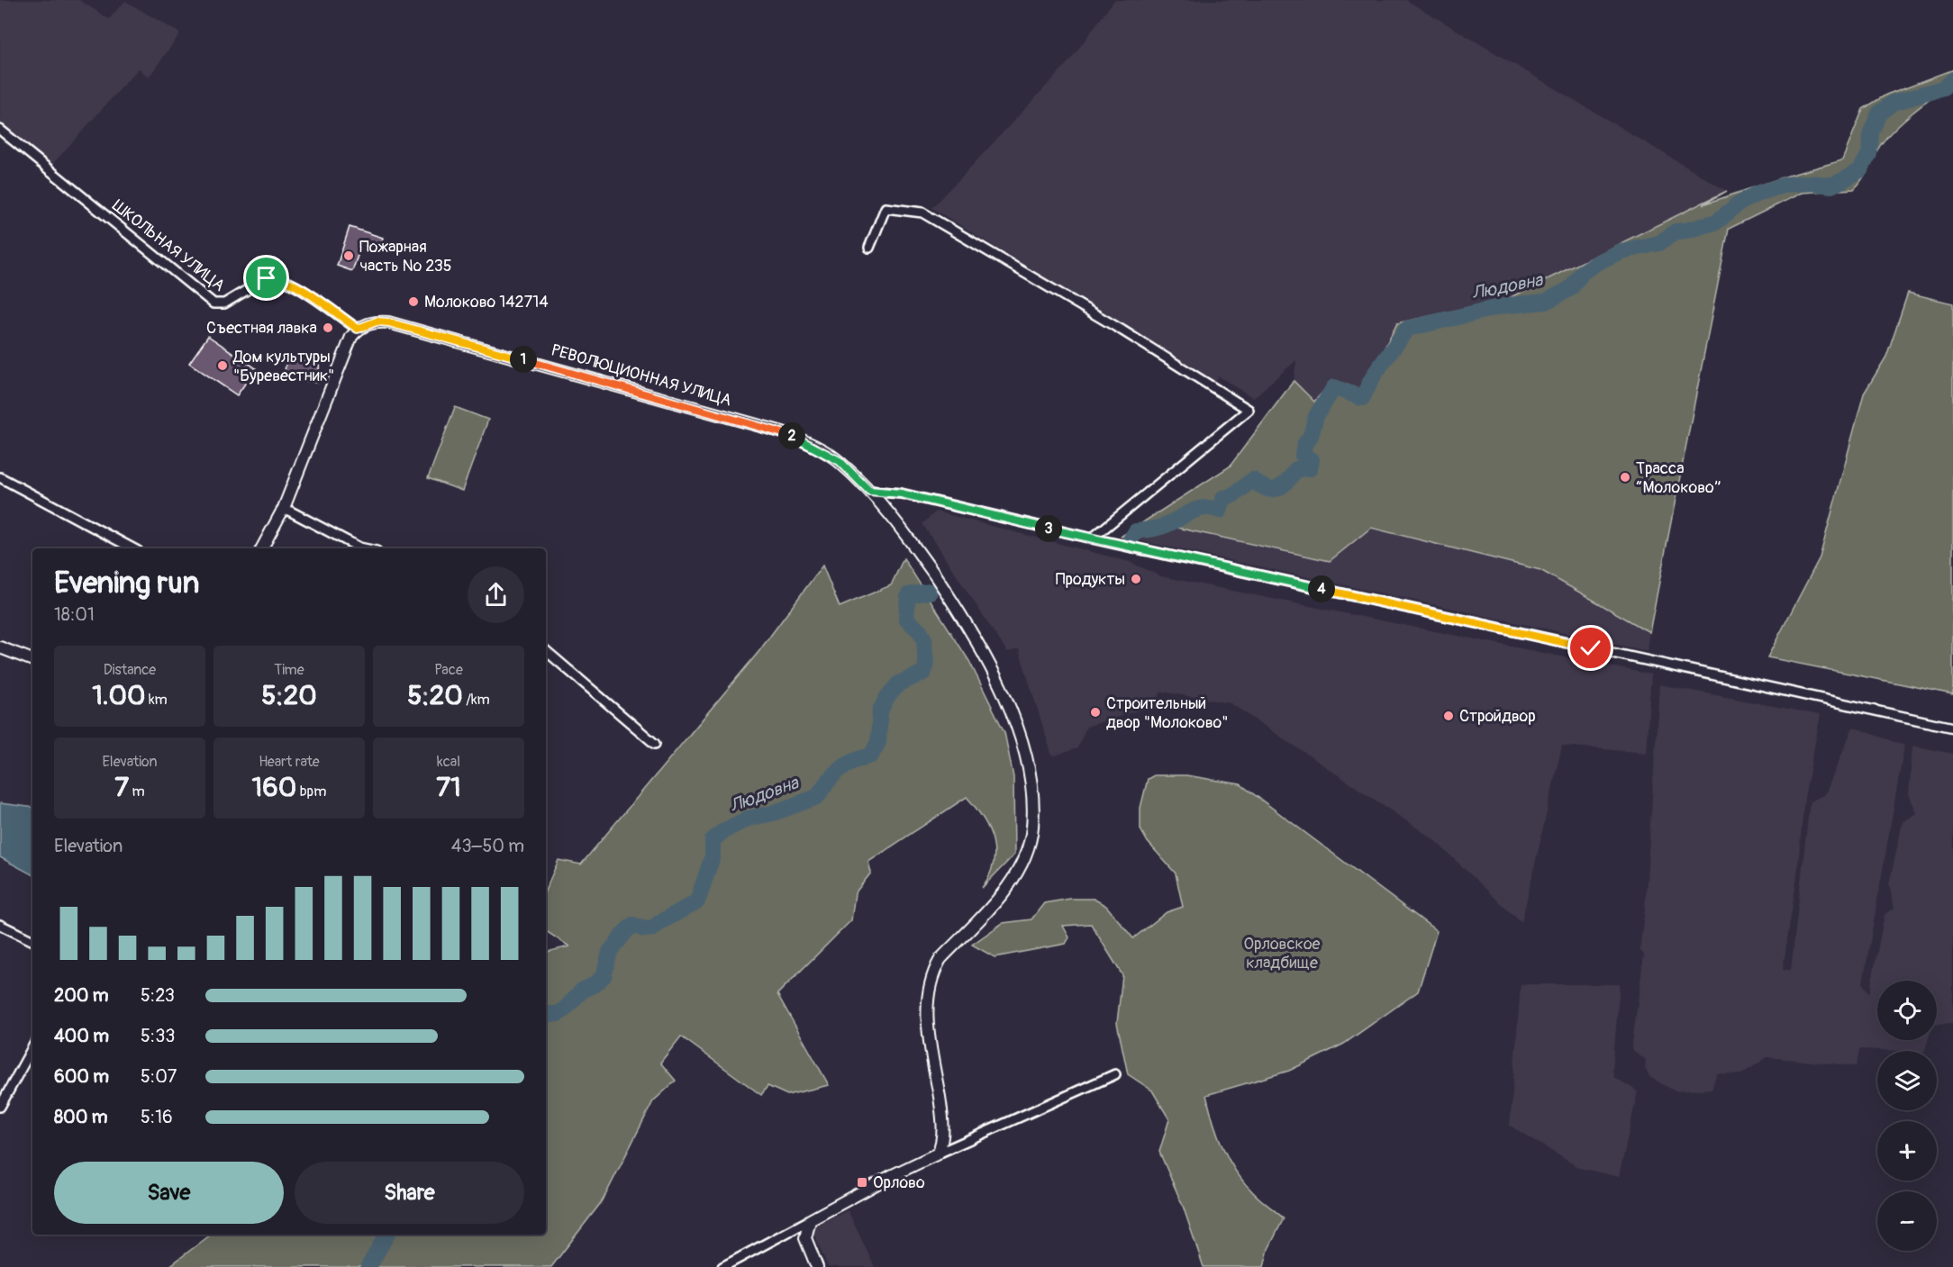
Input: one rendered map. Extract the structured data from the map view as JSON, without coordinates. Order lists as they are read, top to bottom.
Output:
{
  "streets": {
    "main road": ["РЕВОЛЮЦИОННАЯ УЛИЦА"],
    "street": ["ШКОЛЬНАЯ УЛИЦА"]
  },
  "crossings": [
    ["ШКОЛЬНАЯ УЛИЦА", "РЕВОЛЮЦИОННАЯ УЛИЦА"]
  ],
  "water": ["Людовна"],
  "parks": ["Орловское кладбище"],
  "places": {
    "other": [
      "Пожарная часть № 235",
      "Молоково 142714",
      "Съестная лавка",
      "Дом культуры \"Буревестник\"",
      "Трасса “Молоково”",
      "Продукты",
      "Строительный двор \"Молоково\"",
      "Стройдвор"
    ],
    "transit": ["Орлово"]
  },
  "page": {
    "pins": [
      "1",
      "2",
      "3",
      "4"
    ],
    "heading": ["Evening run", "18:01"],
    "stats": [
      ["Distance", "1.00 km"],
      ["Time", "5:20"],
      ["Pace", "5:20 /km"],
      ["Elevation", "7 m"],
      ["Heart rate", "160 bpm"],
      ["kcal", "71"]
    ],
    "chart": ["Elevation", "43–50 m"],
    "list": [
      {
        "name": "200 m",
        "note": "5:23"
      },
      {
        "name": "400 m",
        "note": "5:33"
      },
      {
        "name": "600 m",
        "note": "5:07"
      },
      {
        "name": "800 m",
        "note": "5:16"
      }
    ],
    "map_buttons": ["+", "−"],
    "buttons": ["Save", "Share"]
  }
}
